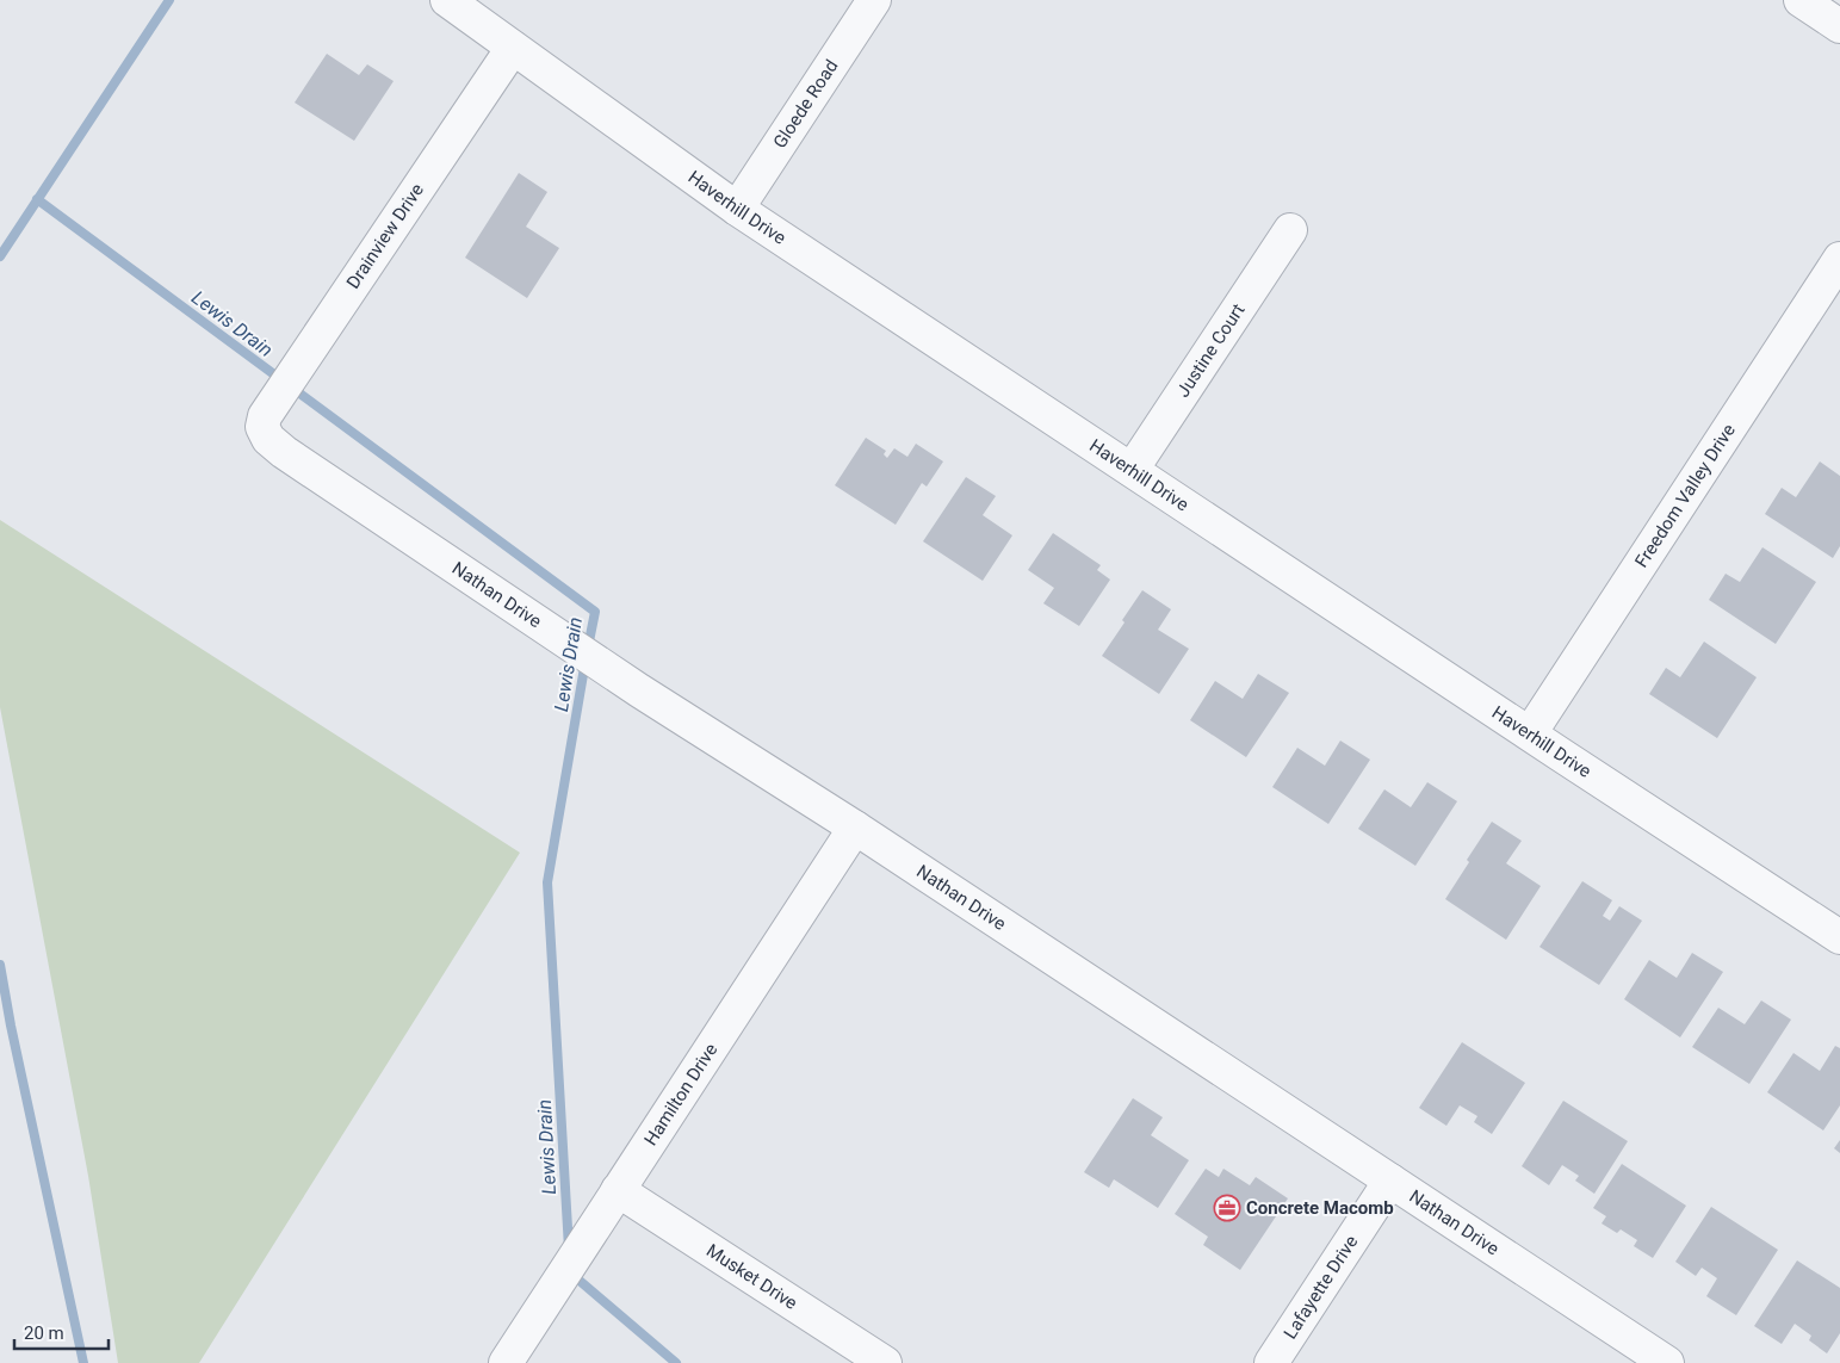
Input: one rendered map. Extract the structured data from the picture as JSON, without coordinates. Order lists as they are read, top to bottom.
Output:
{
  "streets": {
    "street": [
      "Gloede Road",
      "Haverhill Drive",
      "Drainview Drive",
      "Justine Court",
      "Freedom Valley Drive",
      "Nathan Drive",
      "Hamilton Drive",
      "Musket Drive",
      "Lafayette Drive"
    ]
  },
  "crossings": [
    ["Gloede Road", "Haverhill Drive"],
    ["Haverhill Drive", "Drainview Drive"],
    ["Haverhill Drive", "Justine Court"],
    ["Haverhill Drive", "Freedom Valley Drive"],
    ["Drainview Drive", "Nathan Drive"],
    ["Nathan Drive", "Hamilton Drive"],
    ["Nathan Drive", "Lafayette Drive"],
    ["Hamilton Drive", "Musket Drive"]
  ],
  "water": ["Lewis Drain"],
  "places": {
    "office": ["Concrete Macomb"]
  },
  "scale_bar": "20 m"
}
